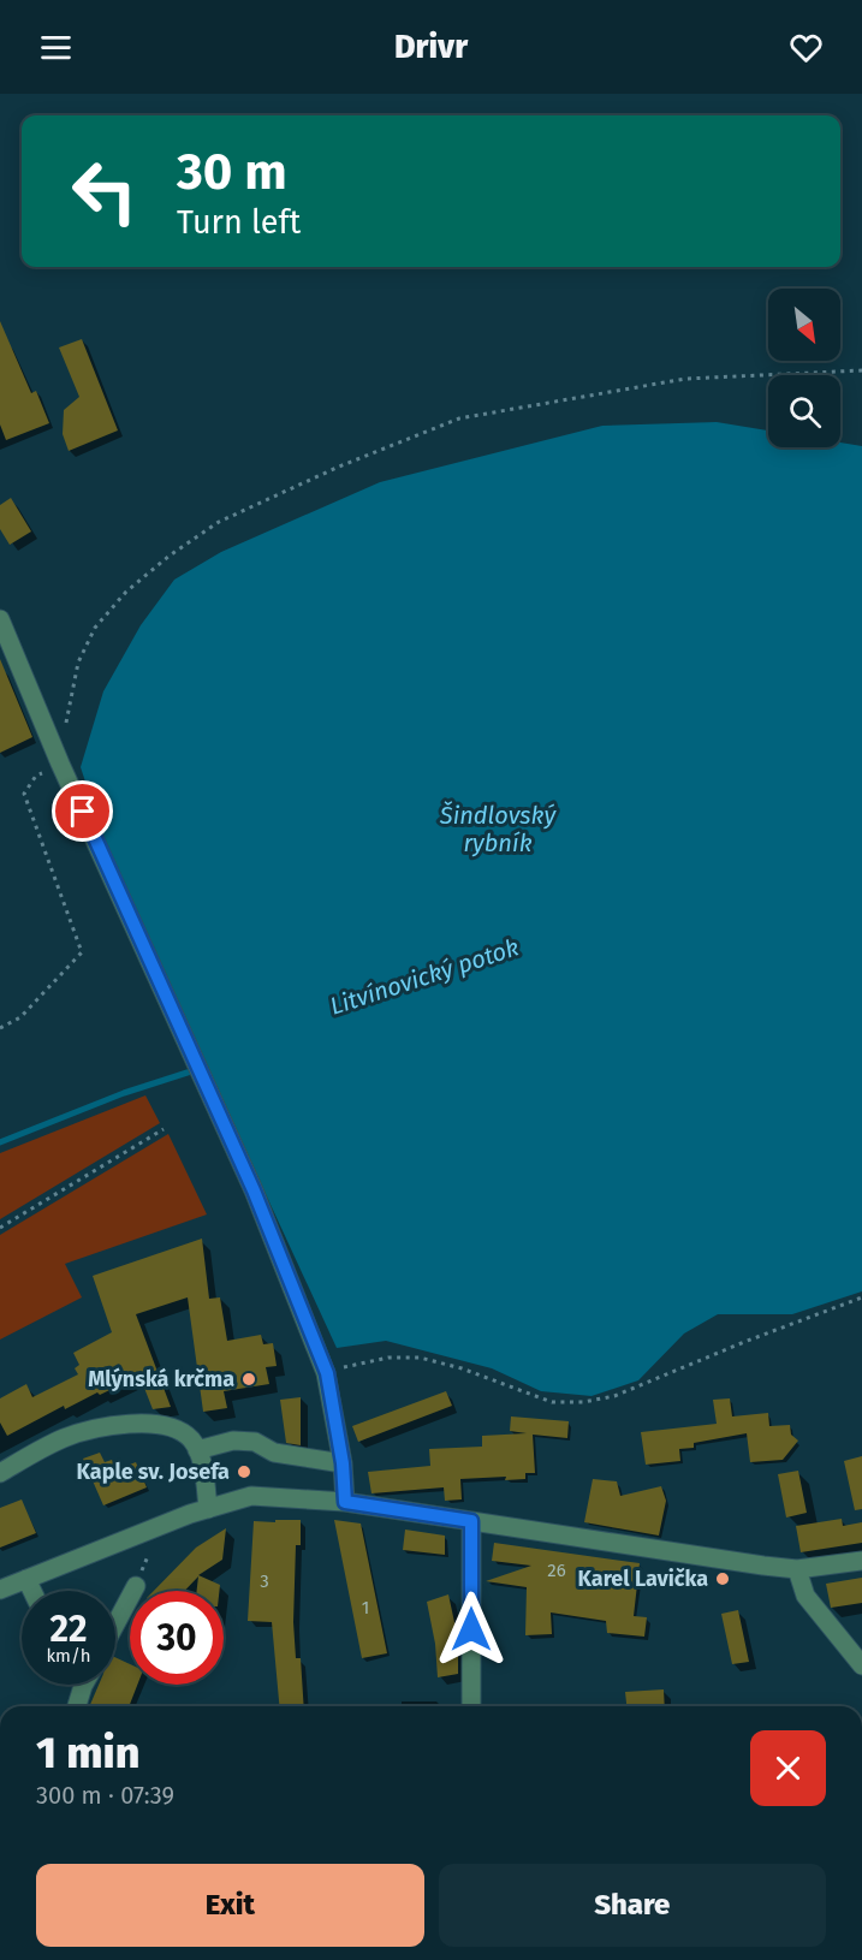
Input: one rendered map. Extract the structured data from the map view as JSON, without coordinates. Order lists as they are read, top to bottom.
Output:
{
  "water": ["Šindlovský rybník", "Litvínovický potok"],
  "places": ["Mlýnská krčma", "Kaple sv. Josefa", "Karel Lavička"],
  "house_numbers": ["26", "3", "1"],
  "north": "bottom right",
  "page": {
    "header": "Drivr",
    "turn": ["30 m", "Turn left"],
    "speed": "22 km/h",
    "limit": "30",
    "heading": ["1 min", "300 m · 07:39"],
    "buttons": ["Exit", "Share"]
  }
}
